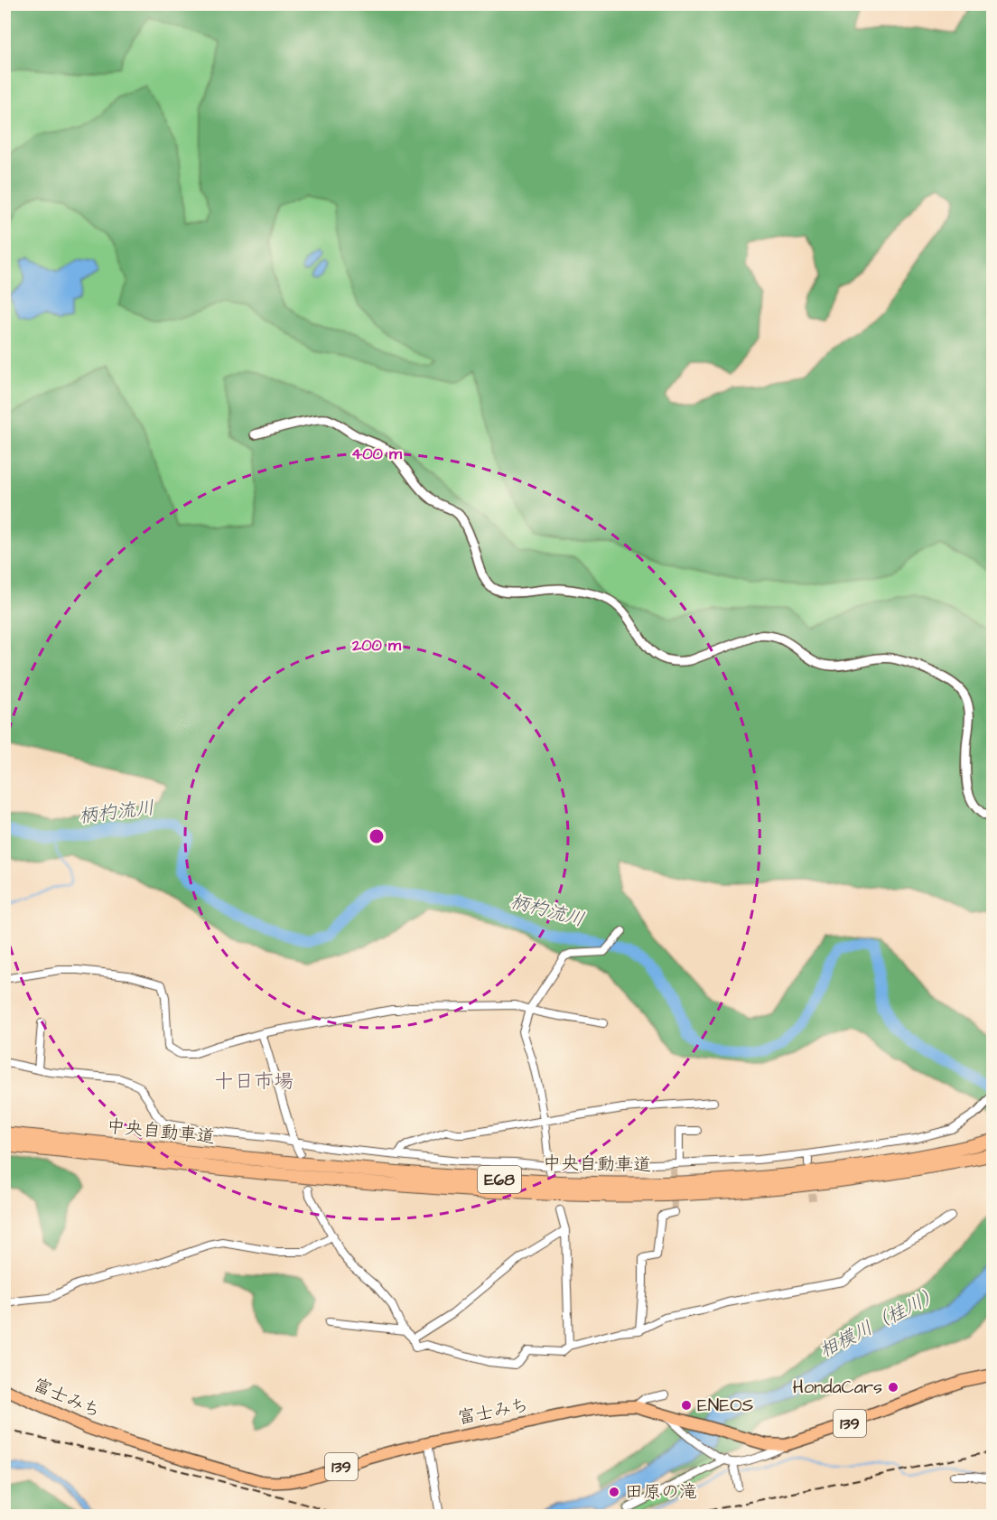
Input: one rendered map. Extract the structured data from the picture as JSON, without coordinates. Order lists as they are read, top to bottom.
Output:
{
  "streets": {
    "highway": [
      "中央自動車道",
      "E68",
      "富士みち",
      "139"
    ]
  },
  "districts": ["十日市場"],
  "water": ["柄杓流川", "相模川（桂川）"],
  "places": ["HondaCars", "ENEOS", "田原の滝"],
  "rings": ["400 m", "200 m"]
}
